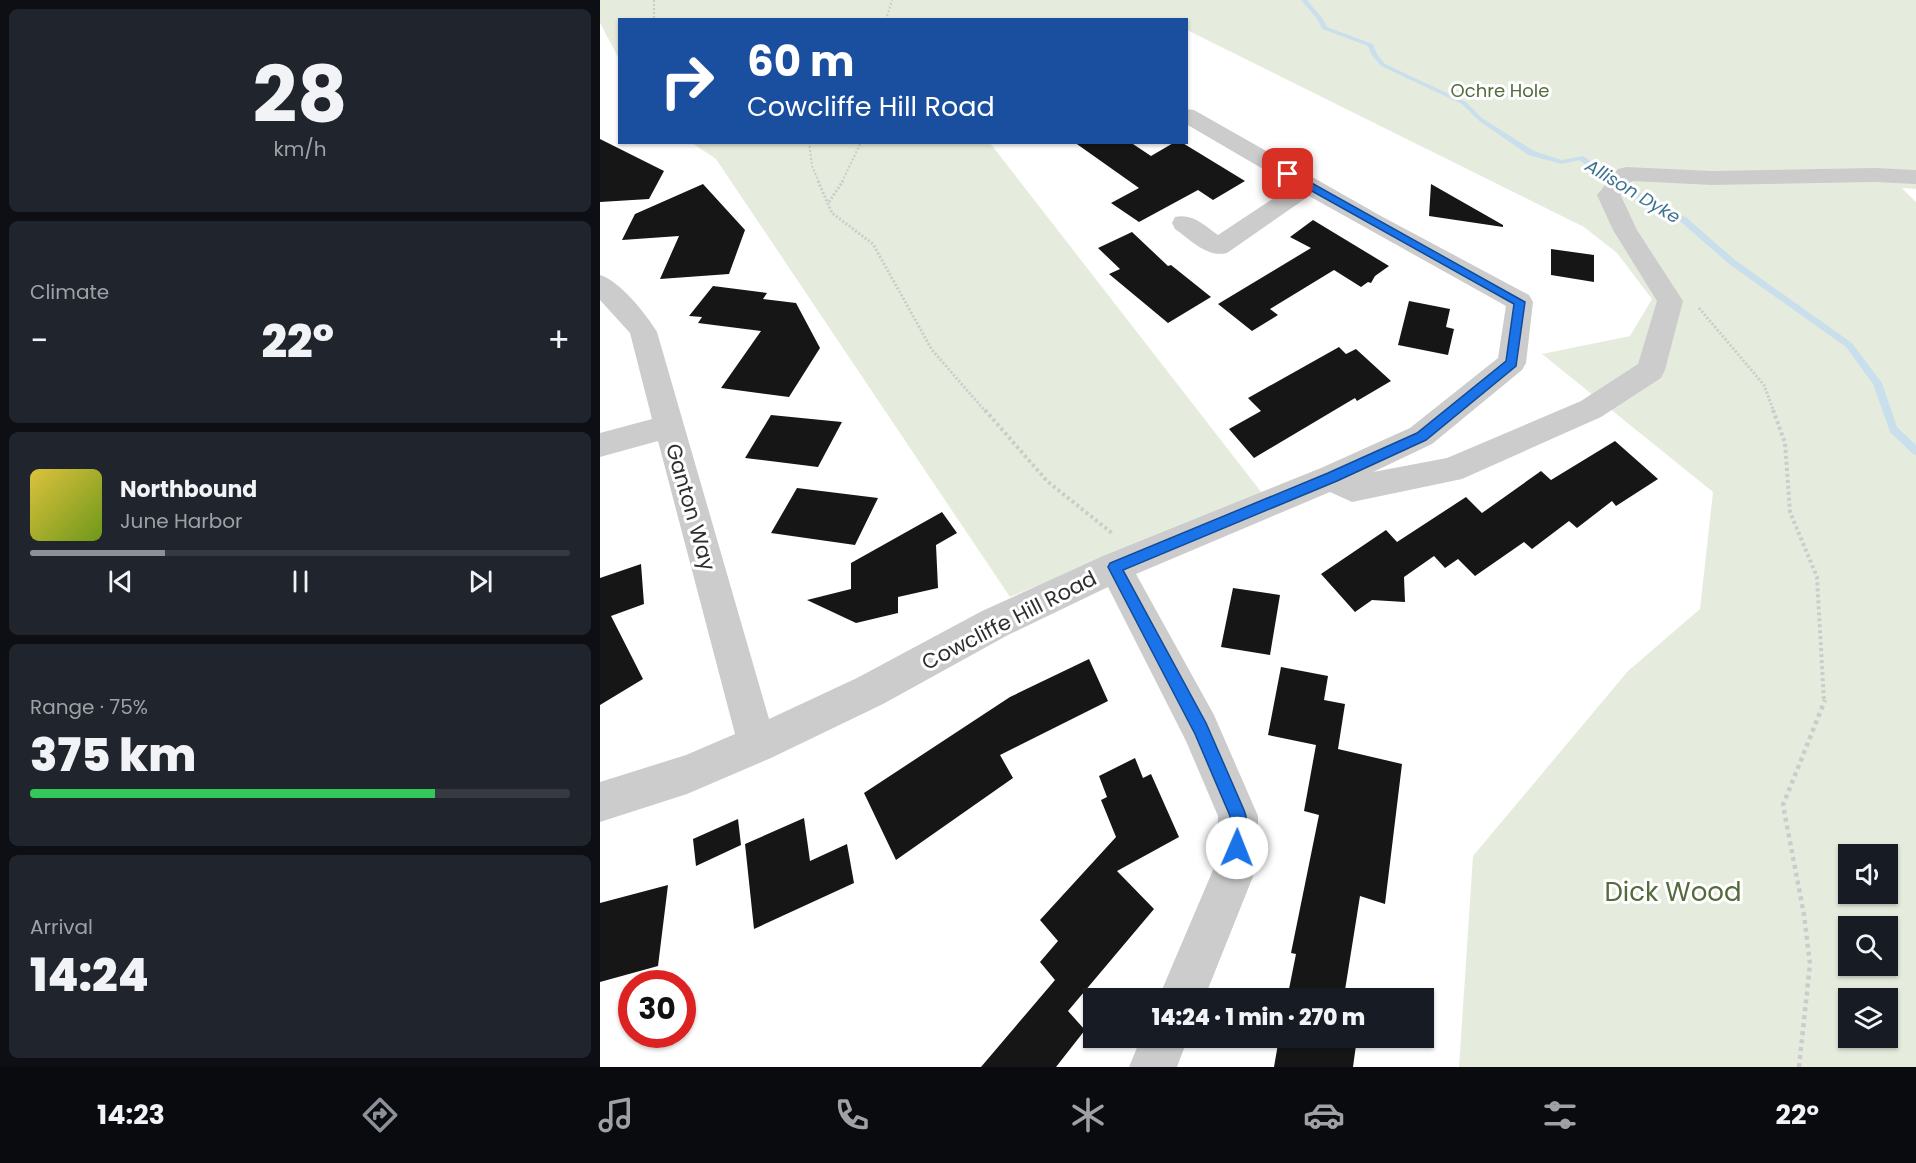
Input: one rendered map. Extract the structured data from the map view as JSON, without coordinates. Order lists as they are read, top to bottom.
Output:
{
  "streets": {
    "street": ["Ganton Way", "Cowcliffe Hill Road"]
  },
  "crossings": [
    ["Ganton Way", "Cowcliffe Hill Road"]
  ],
  "water": ["Allison Dyke"],
  "parks": ["Ochre Hole", "Dick Wood"],
  "page": {
    "tile": [
      ["28", "km/h"],
      "Climate",
      ["Range · 75%", "375 km"],
      ["Arrival", "14:24"]
    ],
    "turn": ["60 m", "Cowcliffe Hill Road"],
    "heat": ["−", "22°", "+"],
    "song": ["Northbound", "June Harbor"],
    "limit": "30",
    "trip": "14:24 · 1 min · 270 m",
    "tabs": ["14:23", "22°"]
  }
}
